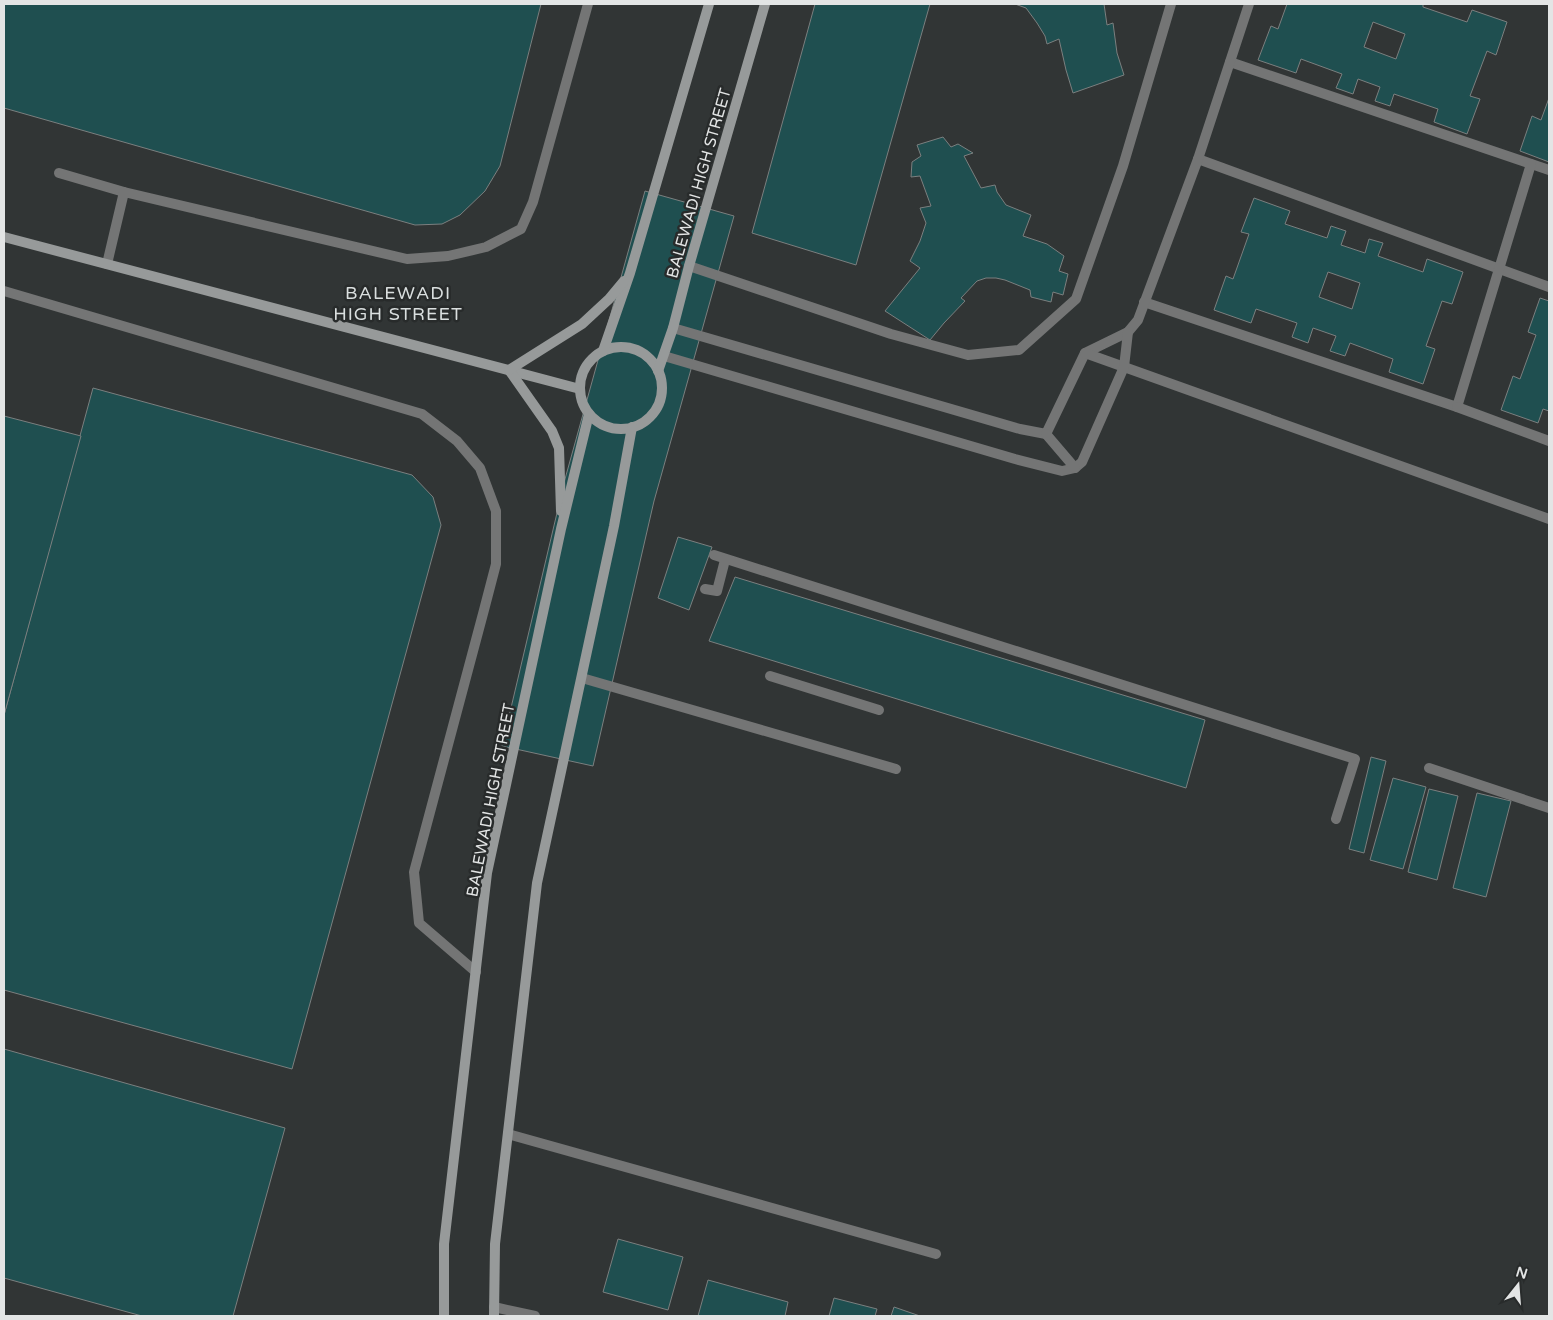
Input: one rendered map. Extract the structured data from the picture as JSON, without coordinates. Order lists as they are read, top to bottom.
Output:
{
  "streets": {
    "street": ["BALEWADI HIGH STREET"]
  },
  "districts": ["BALEWADI HIGH STREET"],
  "north": "top"
}
